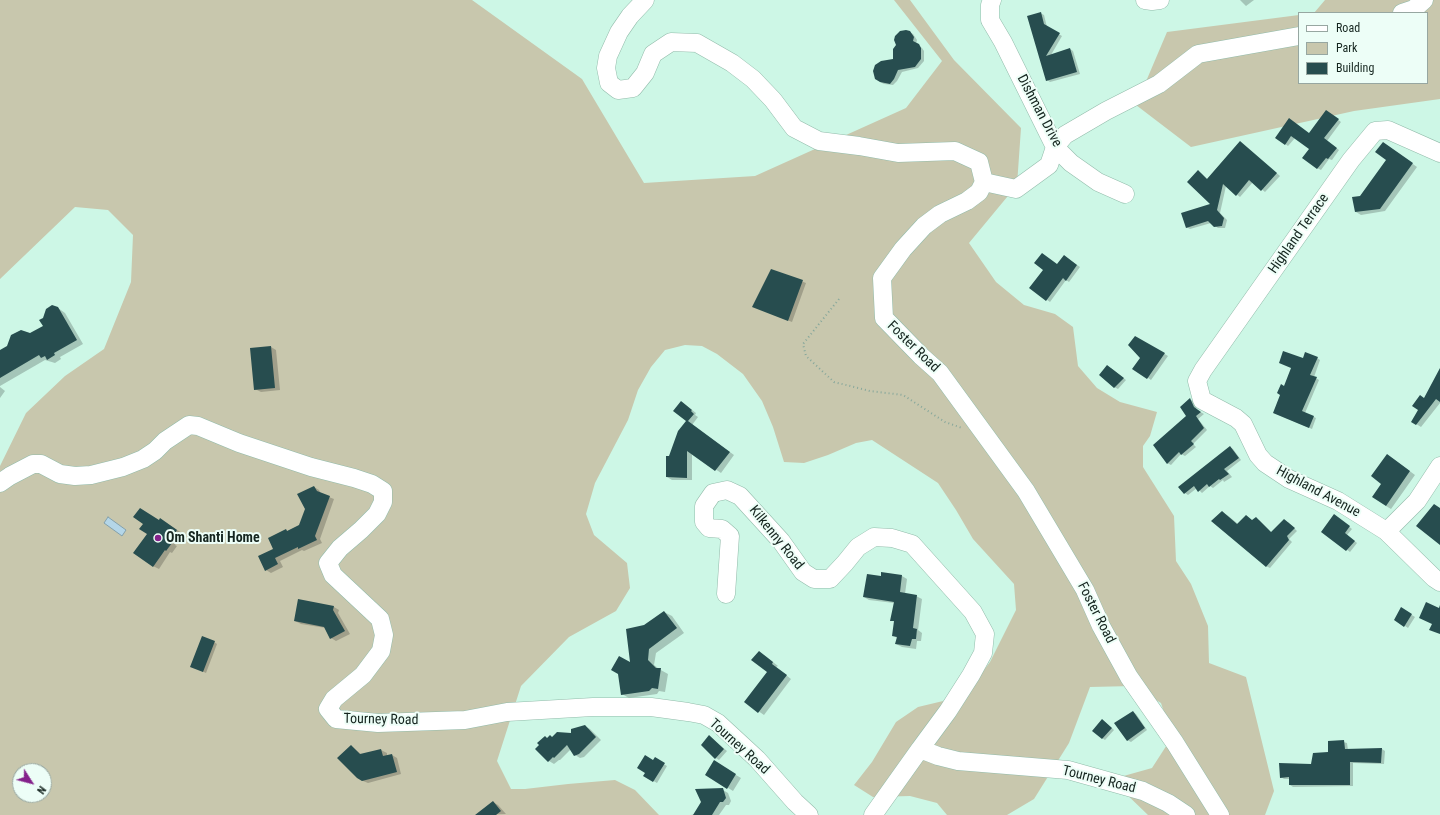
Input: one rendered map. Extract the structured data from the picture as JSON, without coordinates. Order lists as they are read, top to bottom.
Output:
{
  "streets": {
    "street": [
      "Dishman Drive",
      "Highland Terrace",
      "Foster Road",
      "Highland Avenue",
      "Kilkenny Road",
      "Tourney Road"
    ]
  },
  "crossings": [
    ["Highland Terrace", "Highland Avenue"],
    ["Kilkenny Road", "Tourney Road"]
  ],
  "places": ["Om Shanti Home"],
  "legend": ["Road", "Park", "Building"],
  "north": "bottom right"
}
